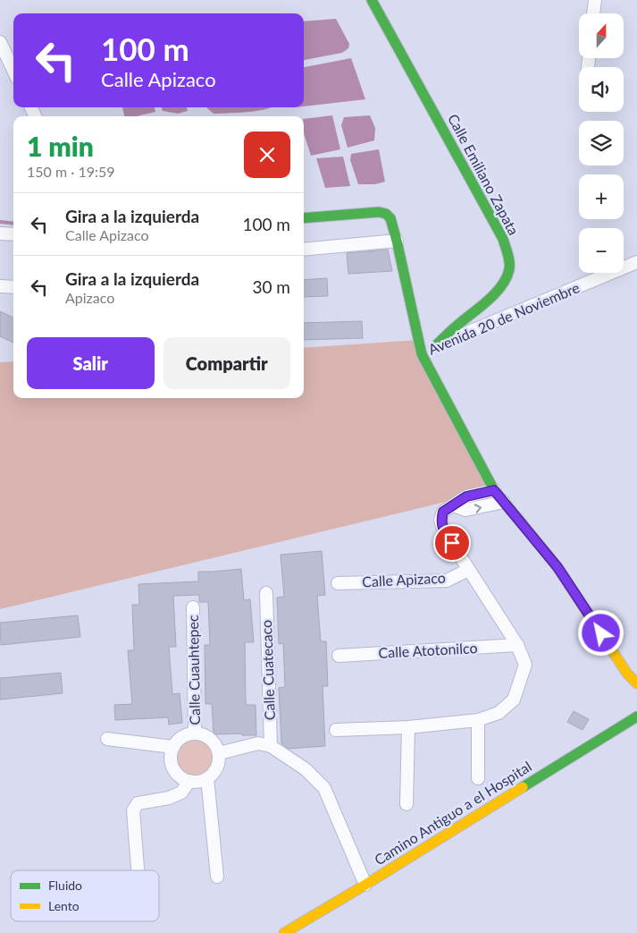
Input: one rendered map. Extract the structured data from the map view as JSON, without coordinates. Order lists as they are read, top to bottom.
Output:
{
  "streets": {
    "street": [
      "Calle Emiliano Zapata",
      "Avenida 20 de Noviembre",
      "Calle Apizaco",
      "Calle Atotonilco",
      "Calle Cuauhtepec",
      "Calle Cuatecaco",
      "Camino Antiguo a el Hospital"
    ]
  },
  "crossings": [
    ["Calle Emiliano Zapata", "Avenida 20 de Noviembre"]
  ],
  "legend": ["Fluido", "Lento"],
  "north": "top",
  "page": {
    "map_buttons": ["+", "−"],
    "turn": ["100 m", "Calle Apizaco"],
    "heading": ["1 min", "150 m · 19:59"],
    "list": [
      {
        "name": "Gira a la izquierda",
        "note": "Calle Apizaco",
        "value": "100 m"
      },
      {
        "name": "Gira a la izquierda",
        "note": "Apizaco",
        "value": "30 m"
      }
    ],
    "buttons": ["Salir", "Compartir"]
  }
}
